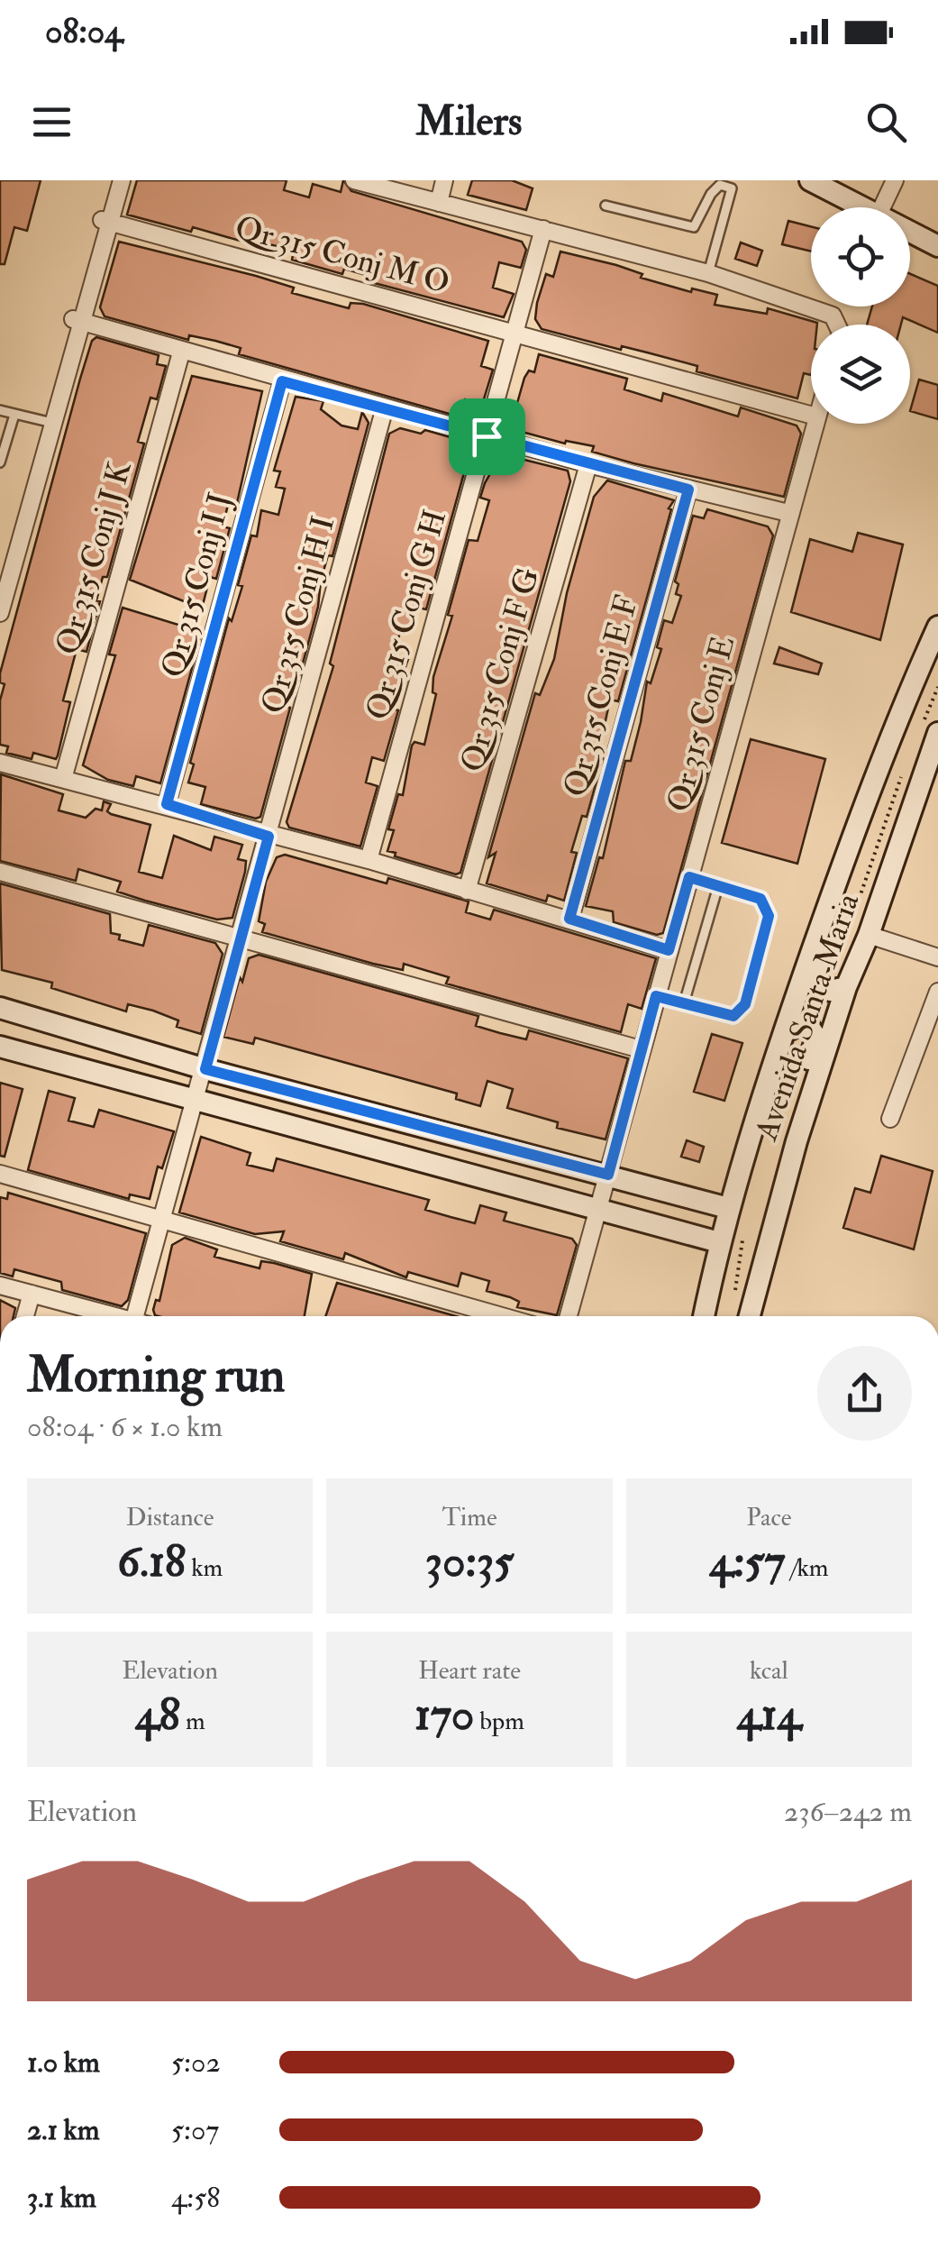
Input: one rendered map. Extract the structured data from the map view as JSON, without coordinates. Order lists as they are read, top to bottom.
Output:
{
  "streets": {
    "main road": ["Avenida Santa Maria"],
    "street": [
      "Qr 315 Conj M O",
      "Qr 315 Conj J K",
      "Qr 315 Conj I J",
      "Qr 315 Conj H I",
      "Qr 315 Conj G H",
      "Qr 315 Conj F G",
      "Qr 315 Conj E F",
      "Qr 315 Conj E"
    ]
  },
  "crossings": [
    ["Qr 315 Conj M O", "Qr 315 Conj G H"]
  ],
  "page": {
    "status": "08:04",
    "header": "Milers",
    "heading": ["Morning run", "08:04 · 6 × 1.0 km"],
    "stats": [
      ["Distance", "6.18 km"],
      ["Time", "30:35"],
      ["Pace", "4:57 /km"],
      ["Elevation", "48 m"],
      ["Heart rate", "170 bpm"],
      ["kcal", "414"]
    ],
    "chart": ["Elevation", "236–242 m"],
    "list": [
      {
        "name": "1.0 km",
        "note": "5:02"
      },
      {
        "name": "2.1 km",
        "note": "5:07"
      },
      {
        "name": "3.1 km",
        "note": "4:58"
      }
    ]
  }
}
